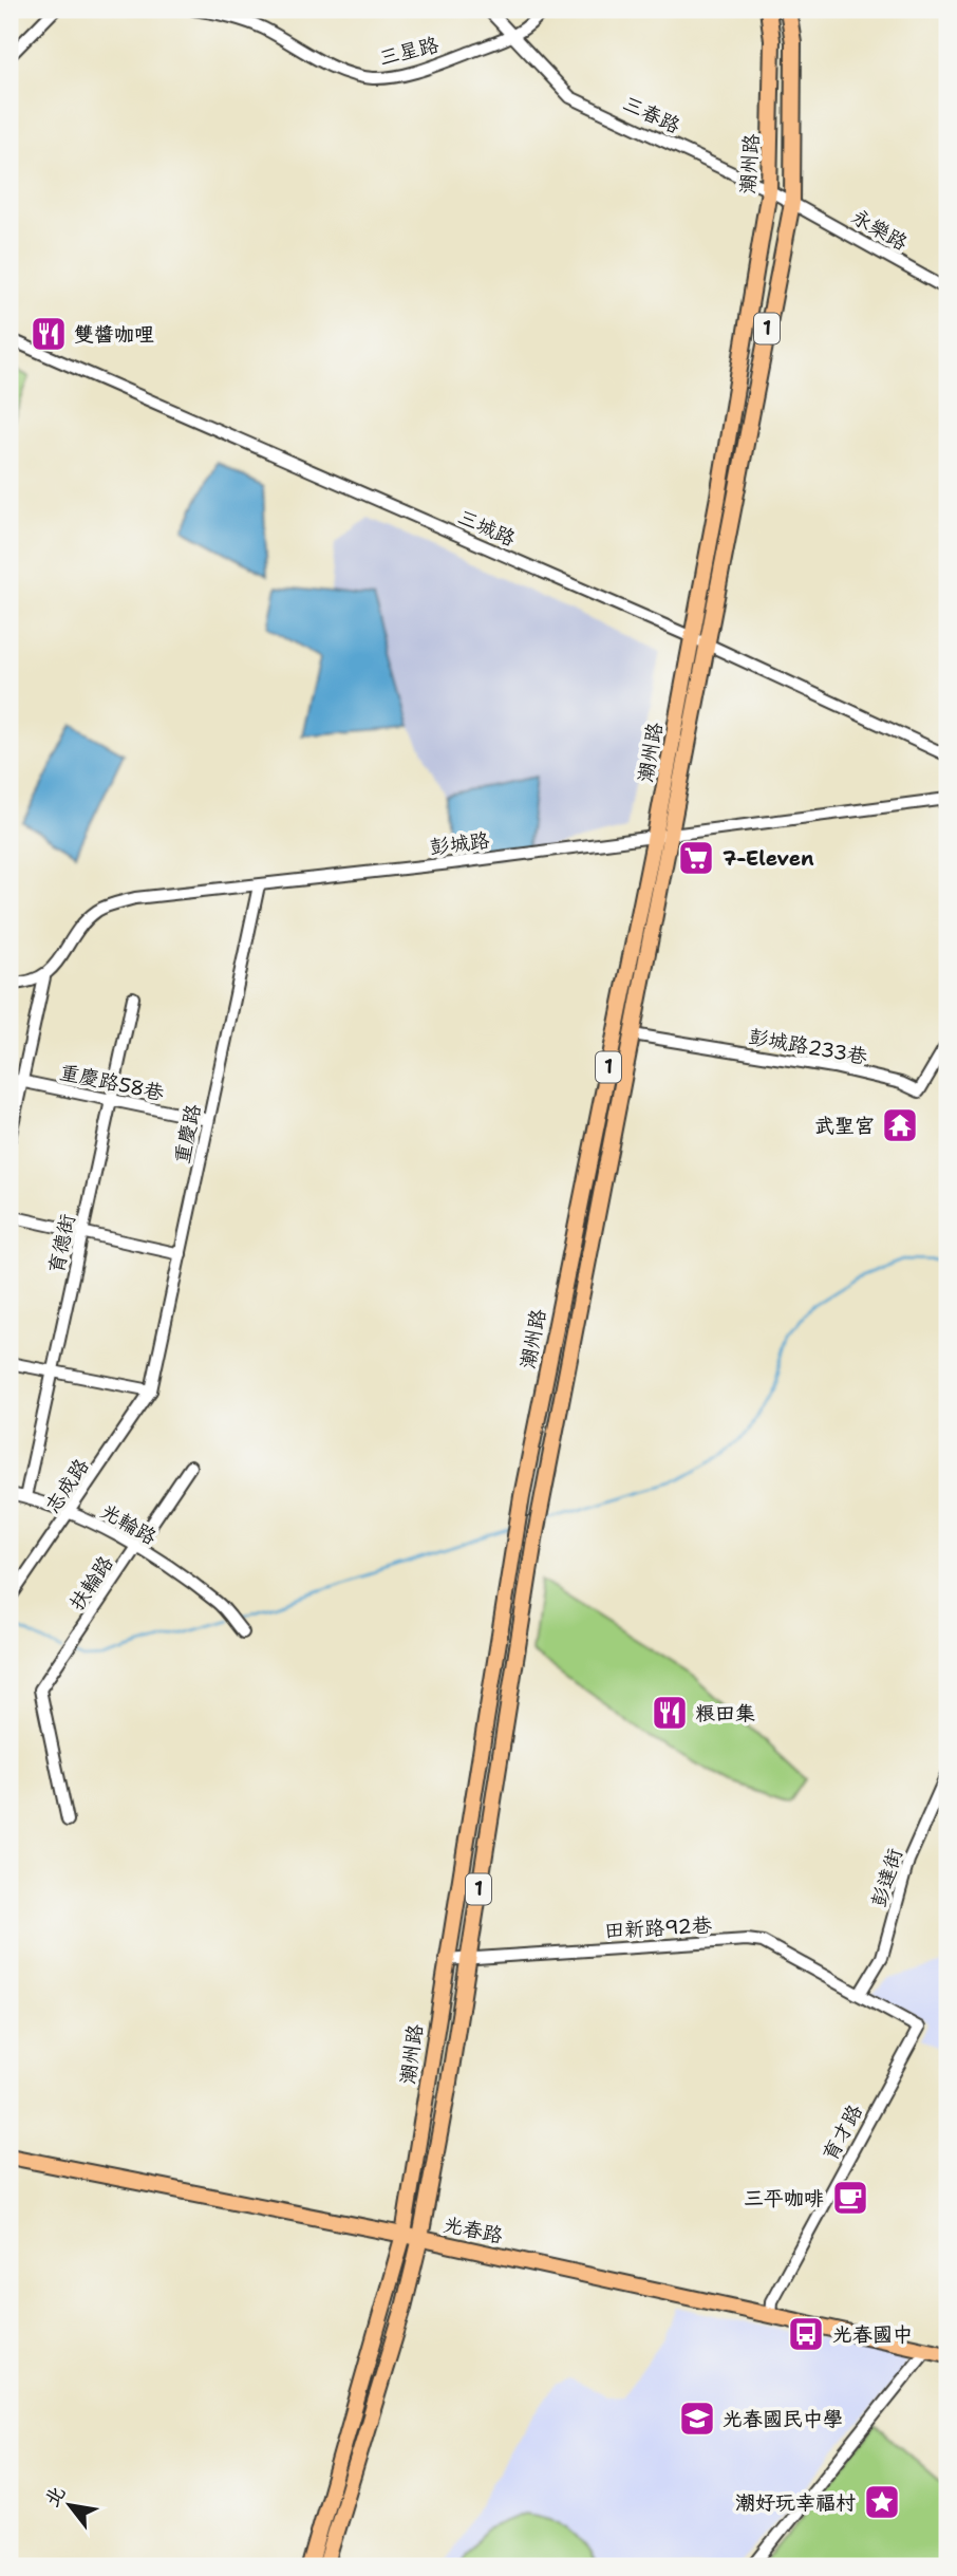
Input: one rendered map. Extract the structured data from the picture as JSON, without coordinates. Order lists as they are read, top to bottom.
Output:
{
  "streets": {
    "main road": ["潮州路", "1", "光春路"],
    "street": [
      "三星路",
      "三春路",
      "永樂路",
      "三城路",
      "彭城路",
      "彭城路233巷",
      "重慶路58巷",
      "重慶路",
      "育德街",
      "志成路",
      "光輪路",
      "扶輪路",
      "彭達街",
      "田新路92巷",
      "育才路"
    ]
  },
  "crossings": [
    ["三星路", "三春路"],
    ["三春路", "潮州路"],
    ["三春路", "永樂路"],
    ["潮州路", "永樂路"],
    ["潮州路", "三城路"],
    ["潮州路", "彭城路"],
    ["潮州路", "彭城路233巷"],
    ["潮州路", "田新路92巷"],
    ["潮州路", "光春路"],
    ["彭城路", "重慶路"],
    ["重慶路58巷", "重慶路"],
    ["重慶路58巷", "育德街"],
    ["重慶路", "志成路"],
    ["育德街", "光輪路"],
    ["志成路", "光輪路"],
    ["光輪路", "扶輪路"],
    ["彭達街", "田新路92巷"],
    ["彭達街", "育才路"],
    ["田新路92巷", "育才路"],
    ["育才路", "光春路"]
  ],
  "places": {
    "restaurant": ["雙醬咖哩", "粮田集"],
    "supermarket": ["7-Eleven"],
    "temple": ["武聖宮"],
    "cafe": ["三平咖啡"],
    "bus stop": ["光春國中"],
    "school or university": ["光春國民中學"],
    "place": ["潮好玩幸福村"]
  },
  "north": "top left"
}
